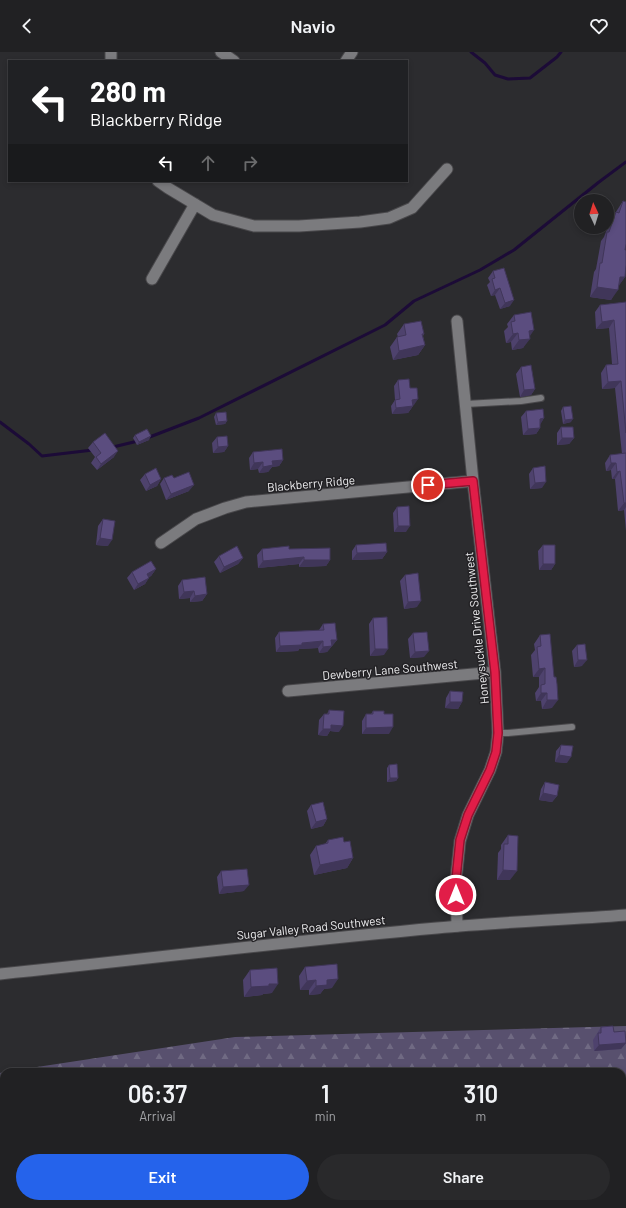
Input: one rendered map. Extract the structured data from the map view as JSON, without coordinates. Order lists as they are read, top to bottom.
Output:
{
  "streets": {
    "street": [
      "Blackberry Ridge",
      "Honeysuckle Drive Southwest",
      "Dewberry Lane Southwest",
      "Sugar Valley Road Southwest"
    ]
  },
  "crossings": [
    ["Blackberry Ridge", "Honeysuckle Drive Southwest"],
    ["Honeysuckle Drive Southwest", "Dewberry Lane Southwest"],
    ["Honeysuckle Drive Southwest", "Sugar Valley Road Southwest"]
  ],
  "north": "top",
  "page": {
    "header": "Navio",
    "turn": ["280 m", "Blackberry Ridge"],
    "eta": [
      "06:37",
      "Arrival",
      "1",
      "min",
      "310",
      "m"
    ],
    "buttons": ["Exit", "Share"]
  }
}
